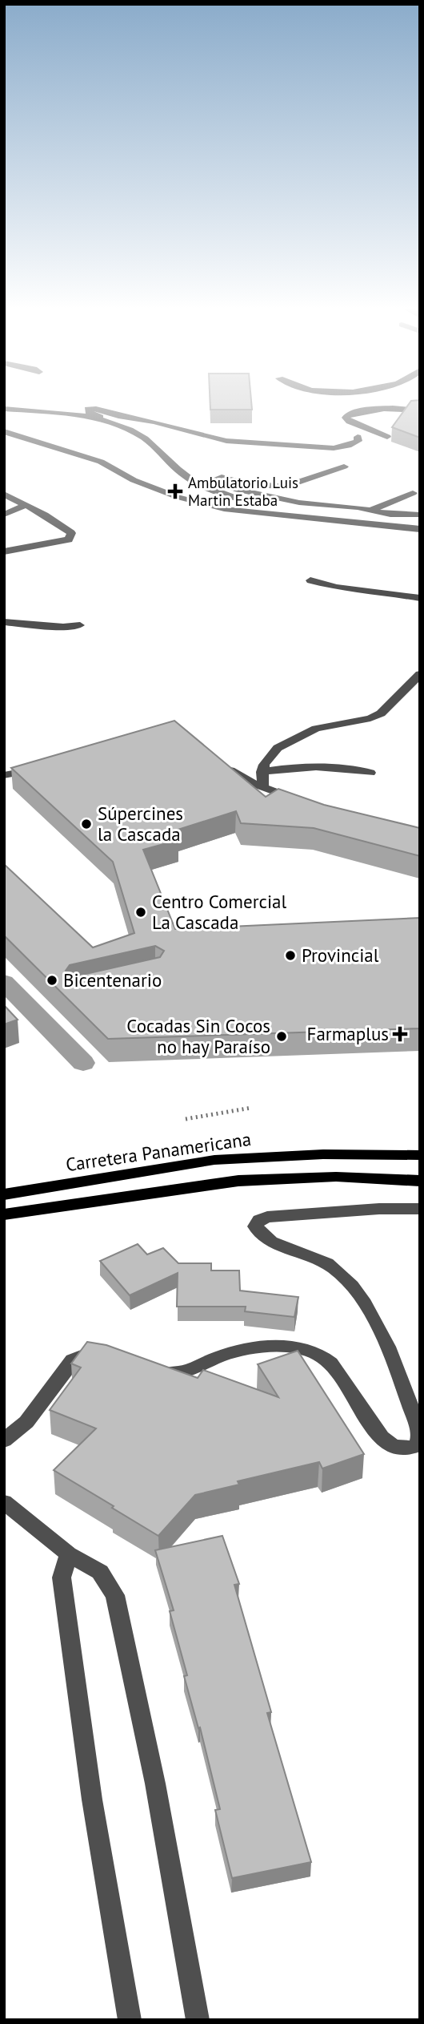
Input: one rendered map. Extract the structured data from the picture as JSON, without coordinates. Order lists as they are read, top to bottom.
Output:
{
  "streets": {
    "main road": ["Carretera Panamericana"]
  },
  "places": {
    "health": ["Ambulatorio Luis Martin Estaba", "Farmaplus"],
    "other": [
      "Súpercines la Cascada",
      "Centro Comercial La Cascada",
      "Provincial",
      "Bicentenario",
      "Cocadas Sin Cocos no hay Paraíso"
    ]
  }
}
